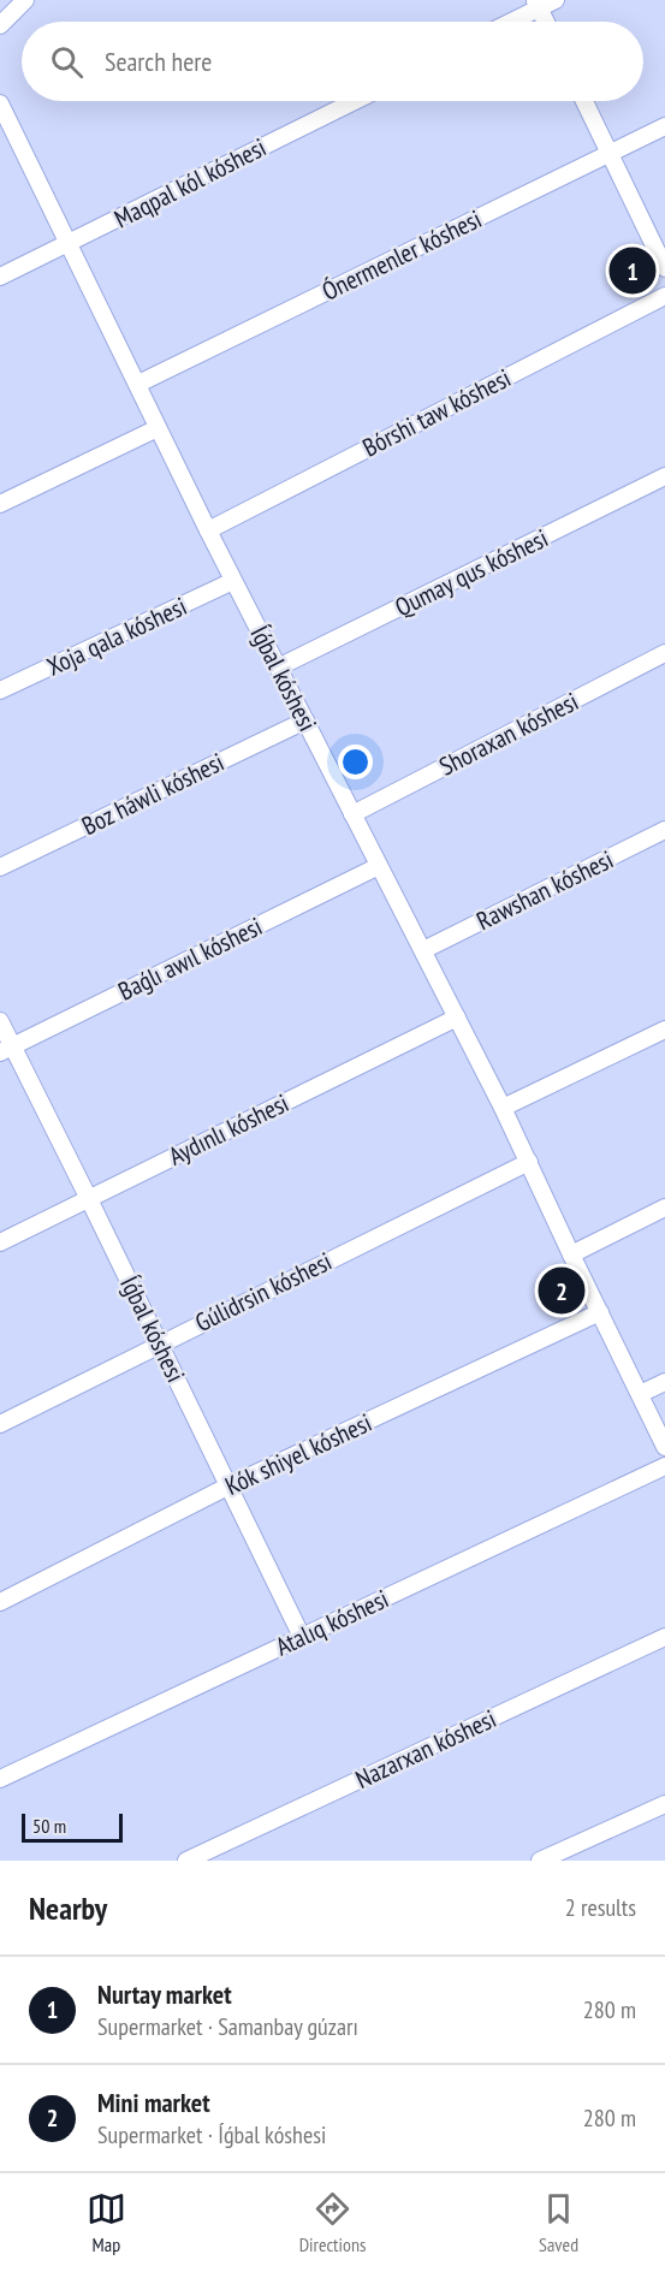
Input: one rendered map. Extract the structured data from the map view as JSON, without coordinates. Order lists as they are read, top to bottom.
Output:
{
  "streets": {
    "street": [
      "Maqpal kól kóshesi",
      "Ónermenler kóshesi",
      "Bórshi taw kóshesi",
      "Qumay qus kóshesi",
      "Xoja qala kóshesi",
      "Íǵbal kóshesi",
      "Shoraxan kóshesi",
      "Boz háwli kóshesi",
      "Rawshan kóshesi",
      "Baǵlı awıl kóshesi",
      "Aydınlı kóshesi",
      "Gúlidrsin kóshesi",
      "Kók shiyel kóshesi",
      "Atalıq kóshesi",
      "Nazarxan kóshesi"
    ]
  },
  "crossings": [
    ["Maqpal kól kóshesi", "Íǵbal kóshesi"],
    ["Ónermenler kóshesi", "Íǵbal kóshesi"],
    ["Bórshi taw kóshesi", "Íǵbal kóshesi"],
    ["Qumay qus kóshesi", "Íǵbal kóshesi"],
    ["Xoja qala kóshesi", "Íǵbal kóshesi"],
    ["Íǵbal kóshesi", "Shoraxan kóshesi"],
    ["Íǵbal kóshesi", "Boz háwli kóshesi"],
    ["Íǵbal kóshesi", "Rawshan kóshesi"],
    ["Íǵbal kóshesi", "Baǵlı awıl kóshesi"],
    ["Íǵbal kóshesi", "Aydınlı kóshesi"],
    ["Íǵbal kóshesi", "Gúlidrsin kóshesi"],
    ["Íǵbal kóshesi", "Kók shiyel kóshesi"],
    ["Íǵbal kóshesi", "Atalıq kóshesi"]
  ],
  "scale_bar": "50 m",
  "page": {
    "search": "Search here",
    "pins": ["1", "2"],
    "scale": "50 m",
    "heading": ["Nearby", "2 results"],
    "list": [
      {
        "mark": "1",
        "name": "Nurtay market",
        "note": "Supermarket · Samanbay gúzarı",
        "value": "280 m"
      },
      {
        "mark": "2",
        "name": "Mini market",
        "note": "Supermarket · Íǵbal kóshesi",
        "value": "280 m"
      }
    ],
    "nav": ["Map", "Directions", "Saved"]
  }
}
